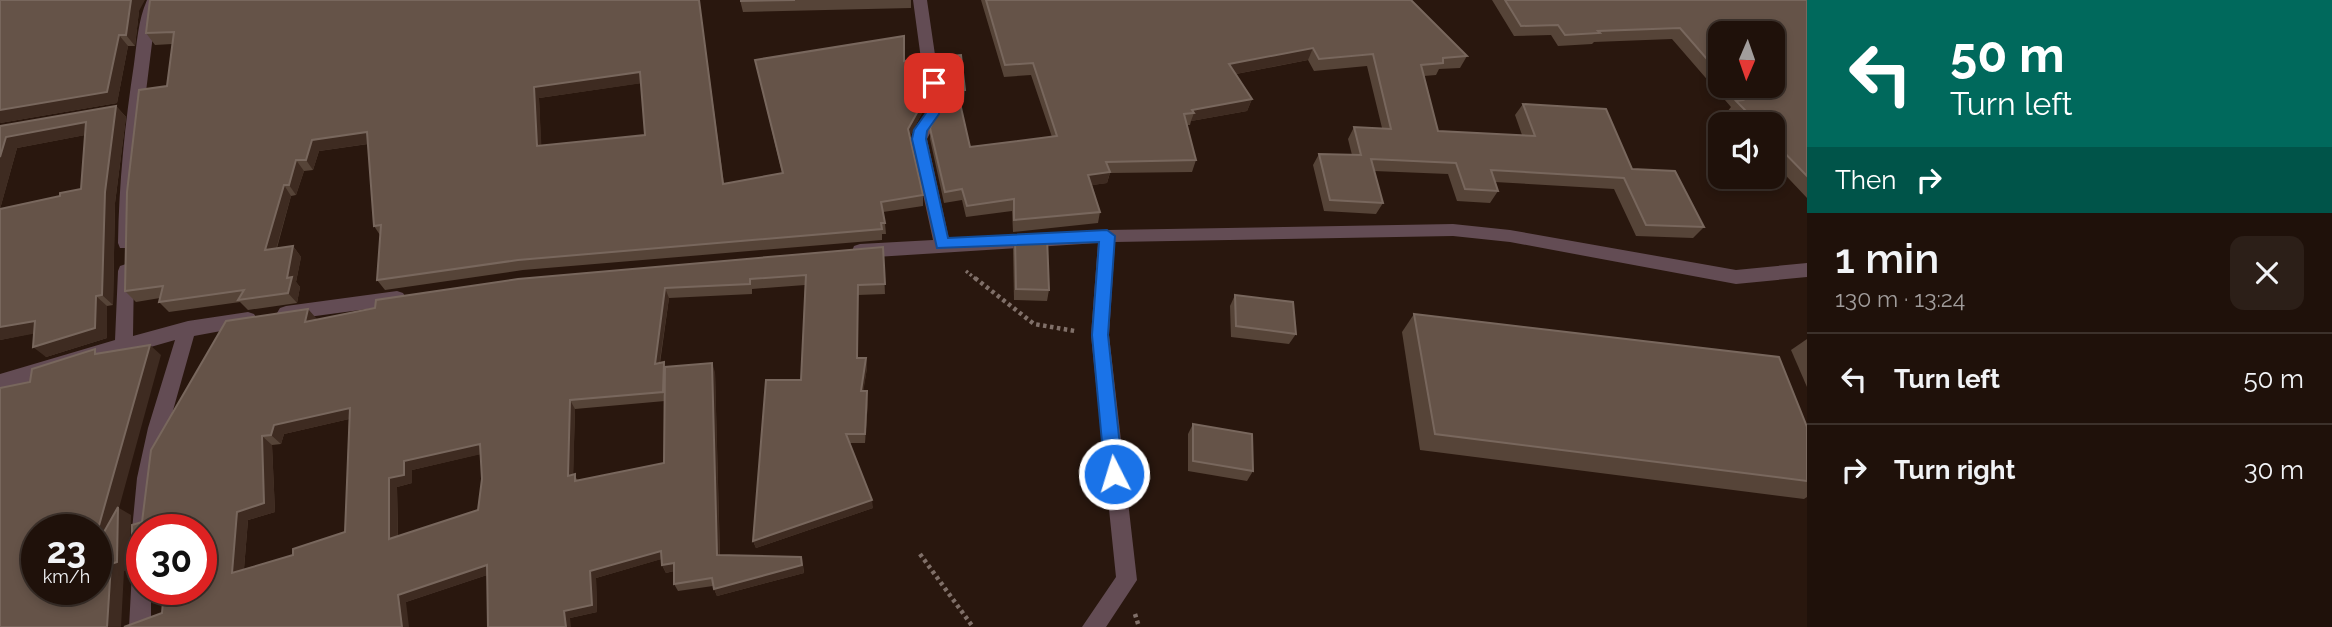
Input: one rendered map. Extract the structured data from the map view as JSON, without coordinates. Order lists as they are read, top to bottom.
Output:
{
  "north": "bottom",
  "page": {
    "turn": ["50 m", "Turn left"],
    "then": "Then",
    "heading": ["1 min", "130 m · 13:24"],
    "list": [
      {
        "name": "Turn left",
        "value": "50 m"
      },
      {
        "name": "Turn right",
        "value": "30 m"
      }
    ],
    "speed": "23 km/h",
    "limit": "30"
  }
}
